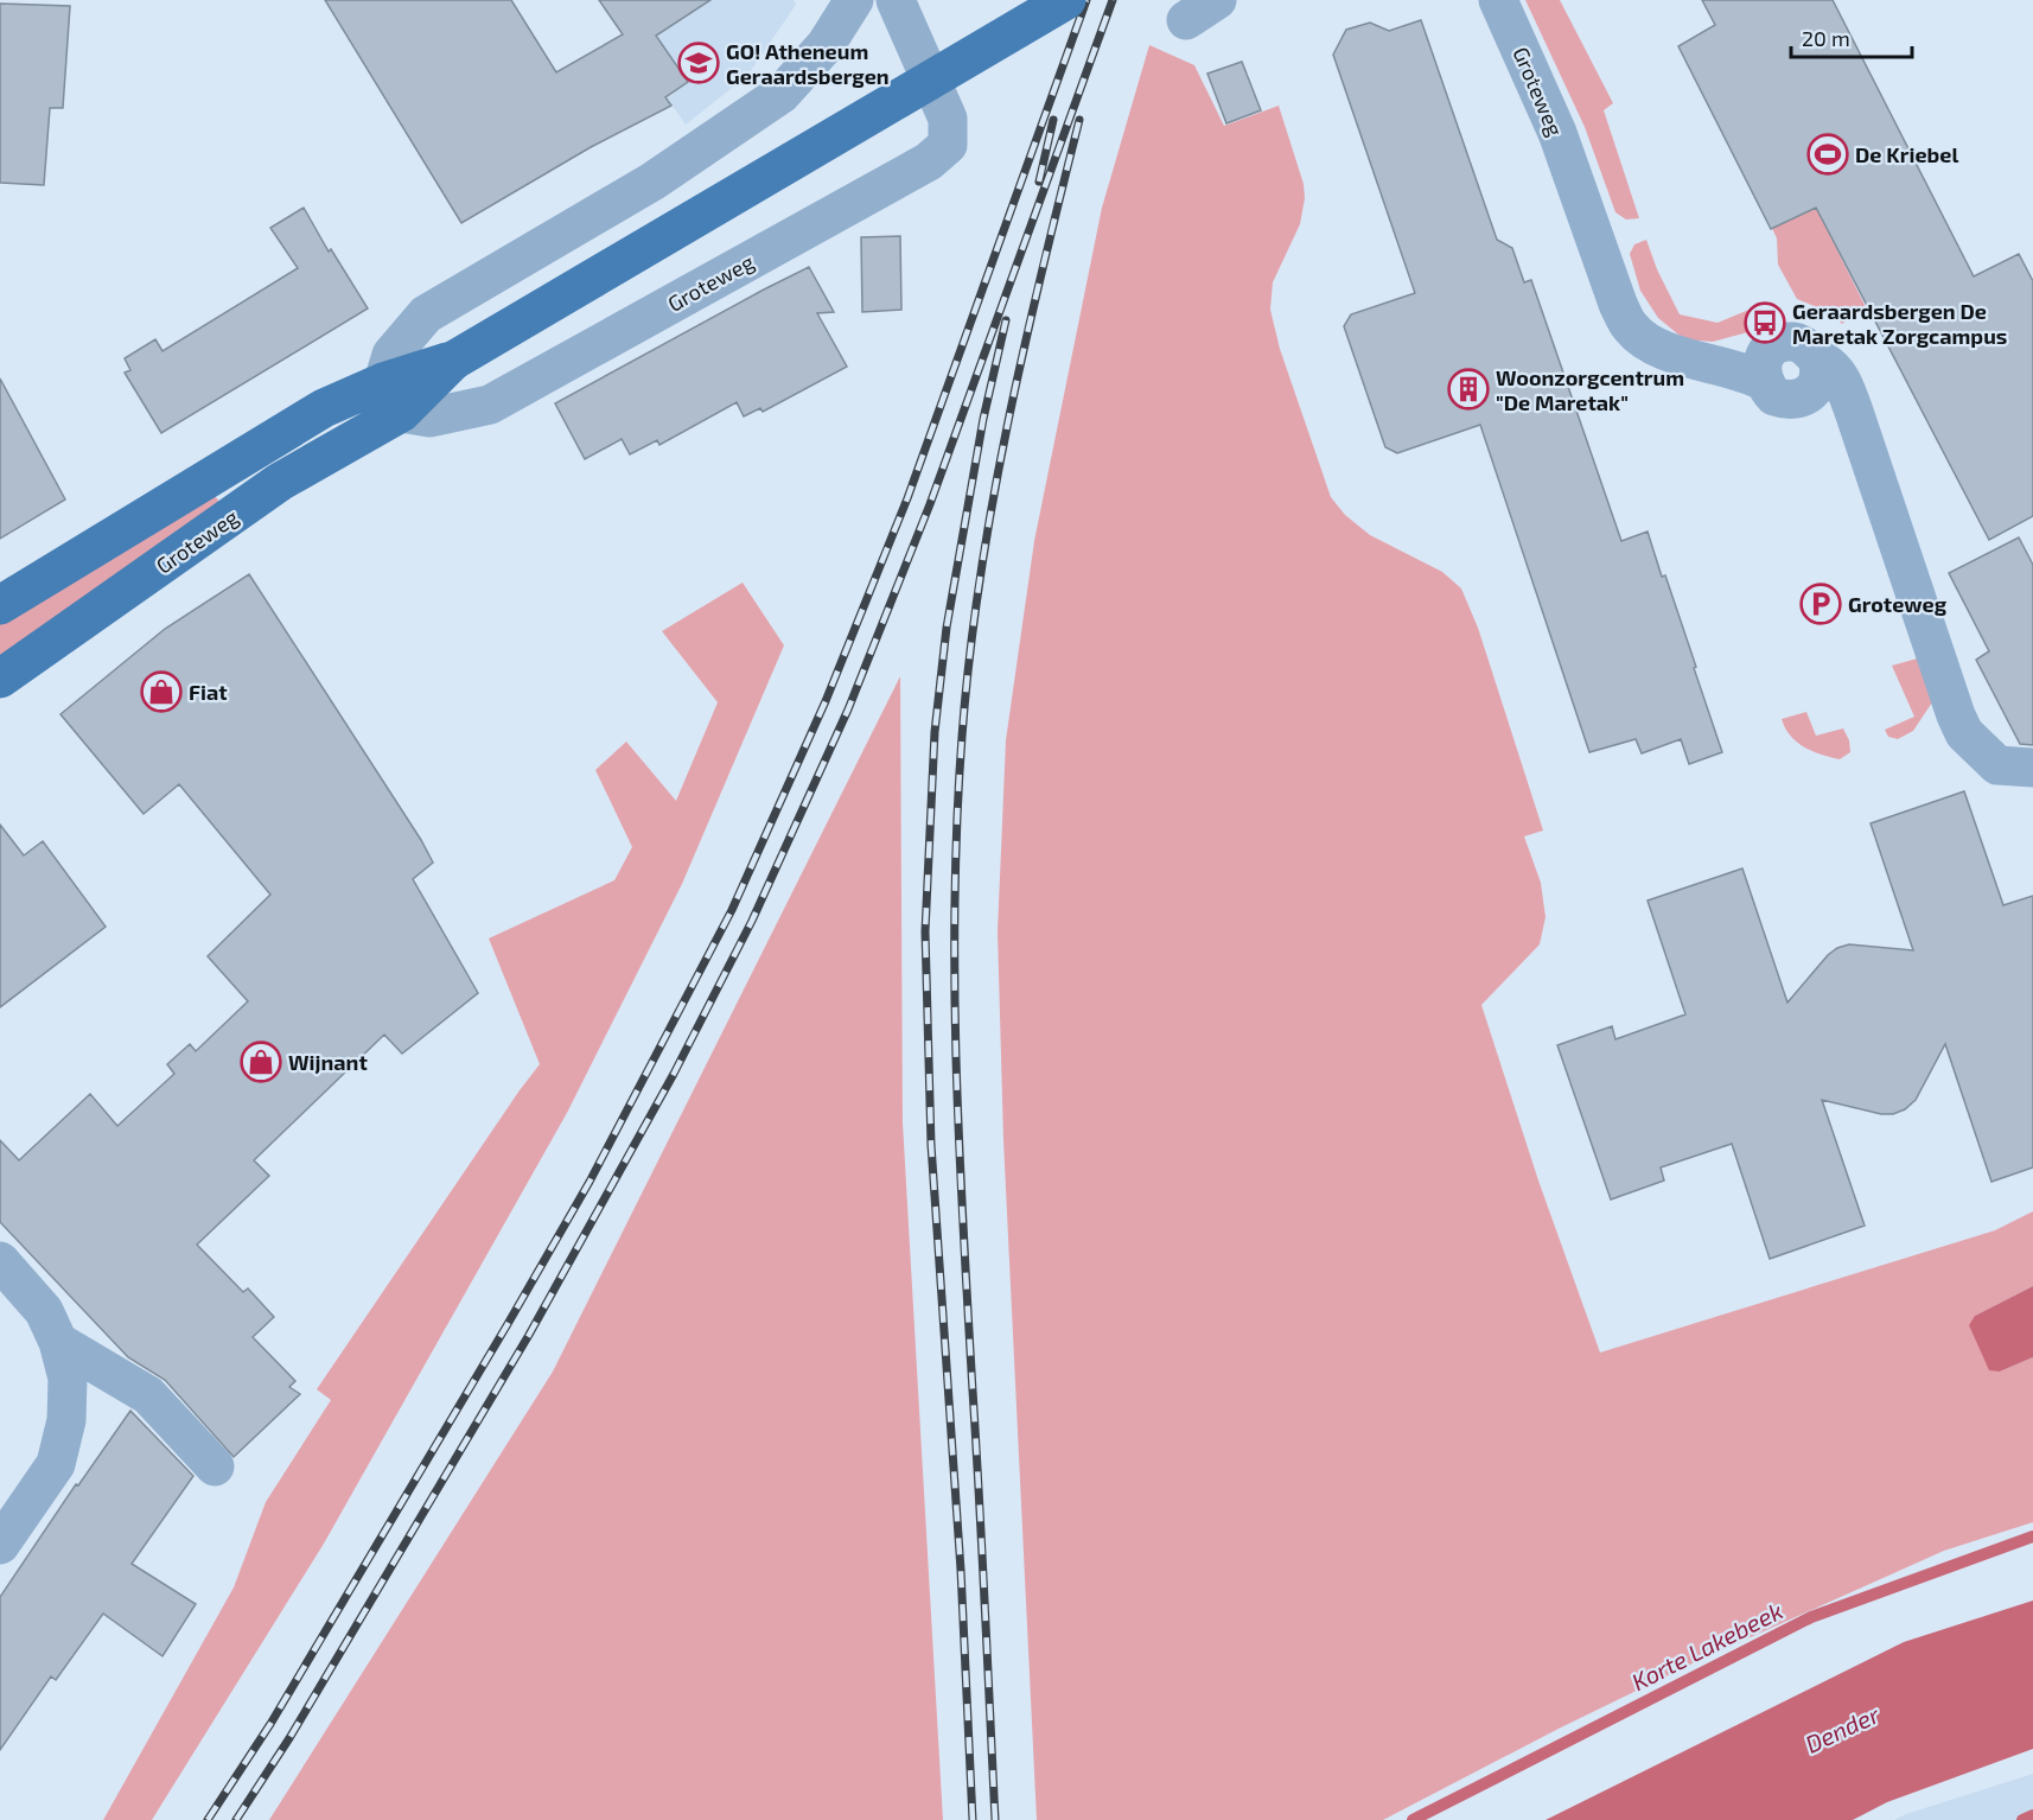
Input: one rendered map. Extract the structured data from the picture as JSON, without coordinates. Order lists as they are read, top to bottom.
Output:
{
  "streets": {
    "main road": ["Groteweg"]
  },
  "water": ["Korte Lakebeek", "Dender"],
  "places": {
    "school or university": ["GO! Atheneum Geraardsbergen"],
    "sports": ["De Kriebel"],
    "bus stop": ["Geraardsbergen De Maretak Zorgcampus"],
    "building": ["Woonzorgcentrum \"De Maretak\""],
    "parking": ["Groteweg"],
    "shop": ["Fiat", "Wijnant"]
  },
  "scale_bar": "20 m"
}
